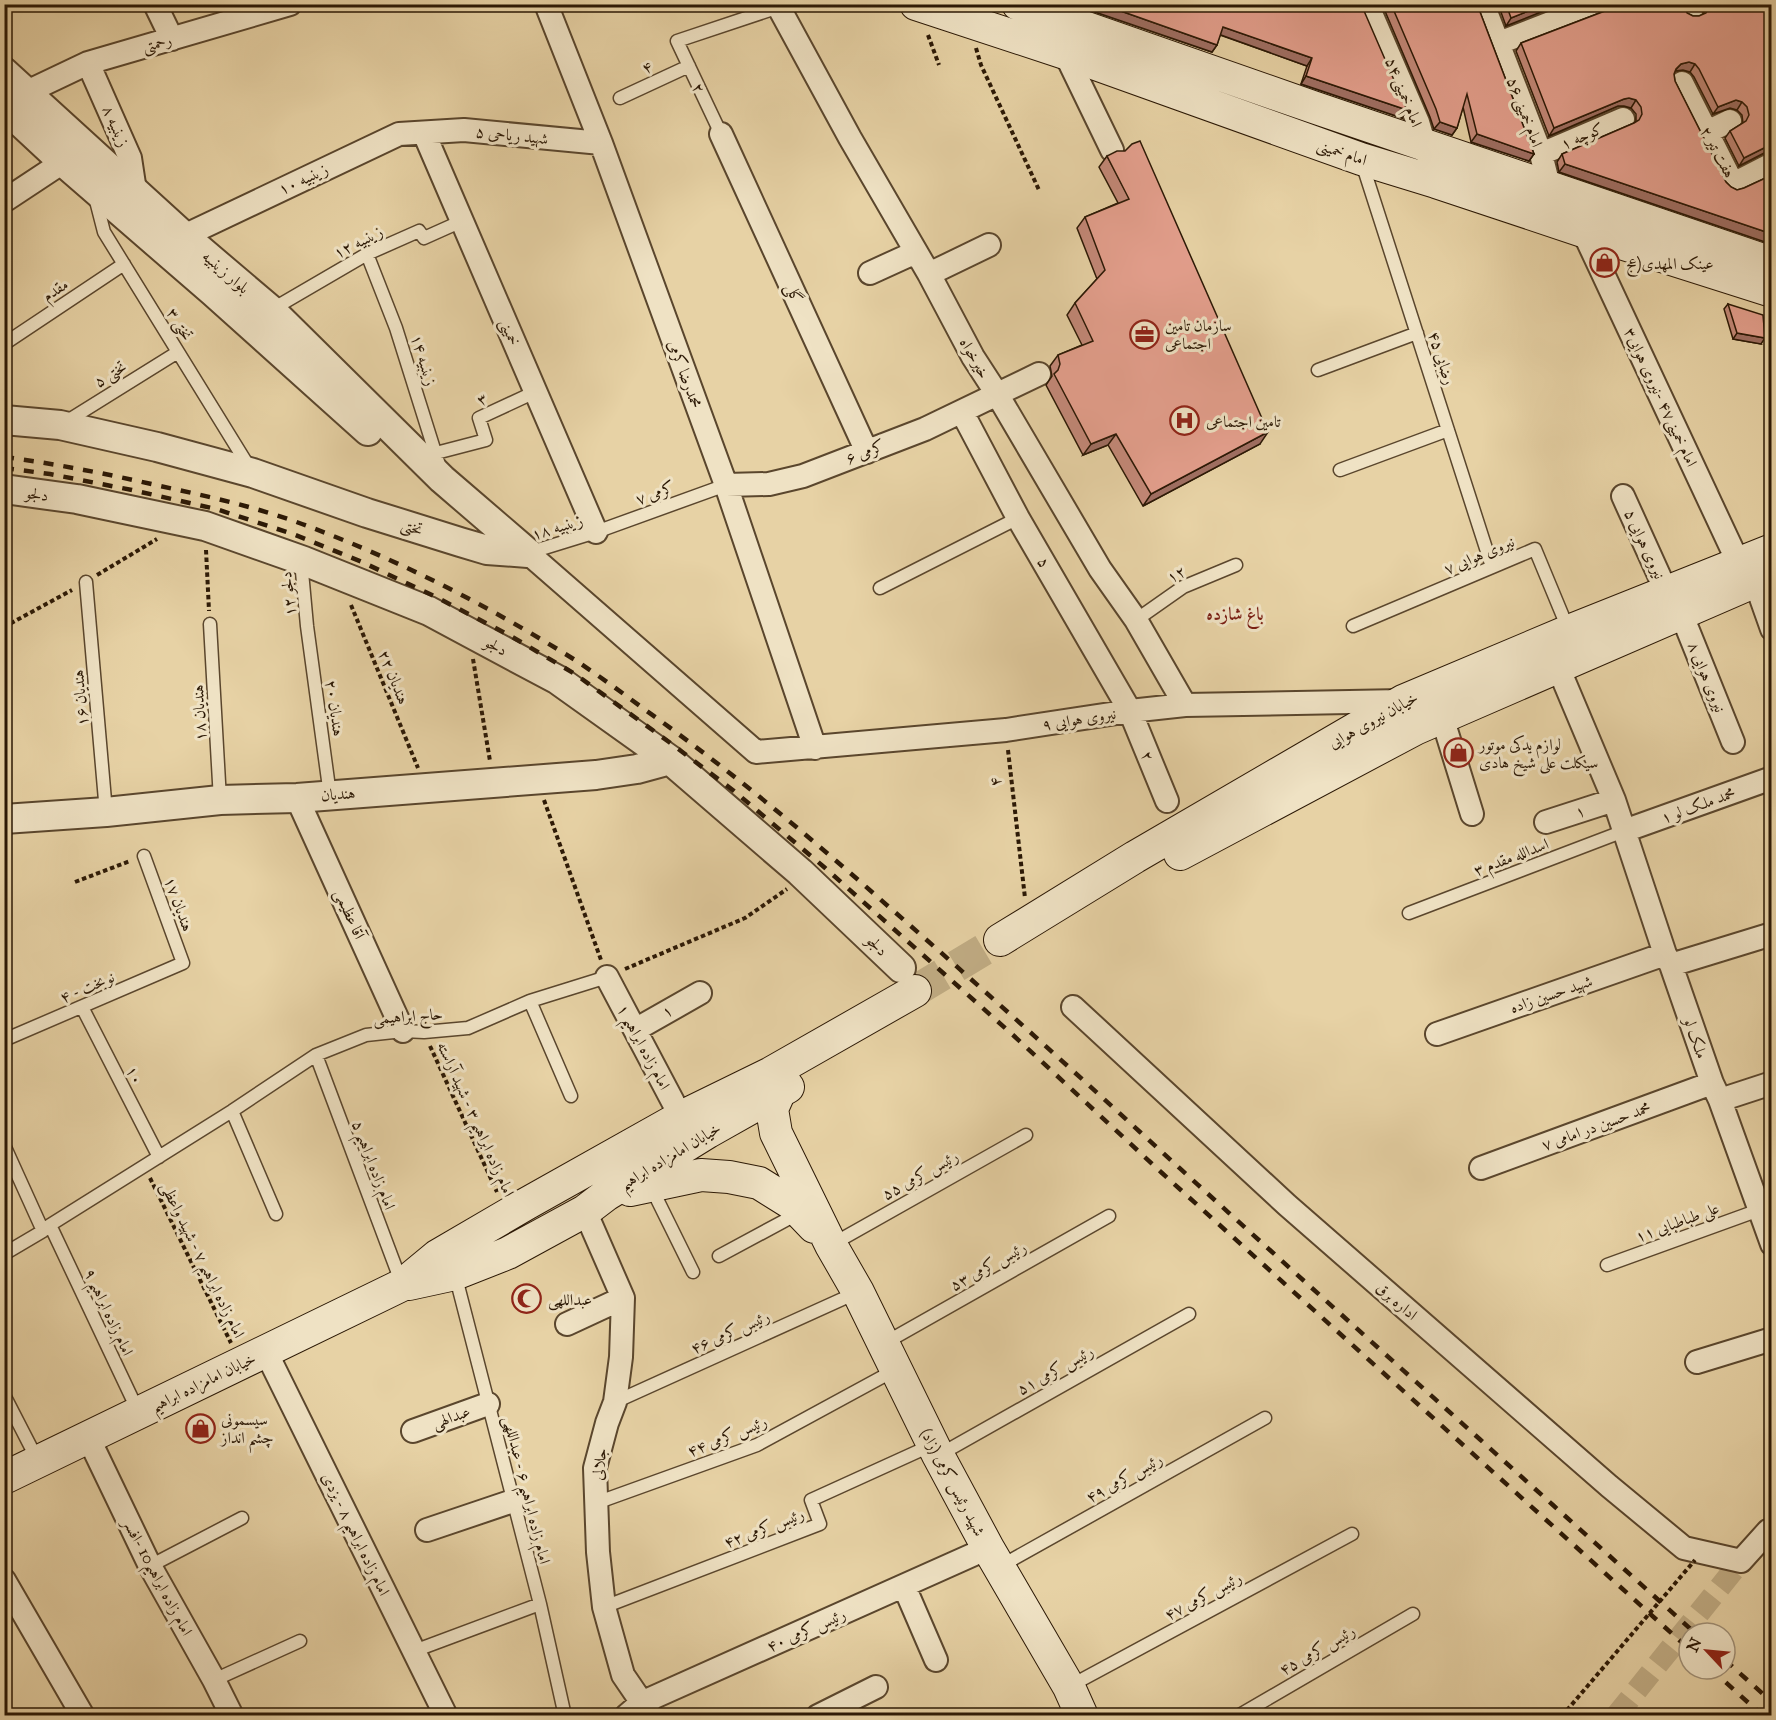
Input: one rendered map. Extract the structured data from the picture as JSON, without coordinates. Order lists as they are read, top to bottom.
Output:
{
  "streets": {
    "main road": [
      "امام خمینی",
      "خیابان نیروی هوایی",
      "خیابان امامزاده ابراهیم",
      "شهید رئیس کرمی (زاد)"
    ],
    "street": [
      "رحمتی",
      "۲",
      "امام خمینی ۵۴",
      "امام خمینی ۵۶",
      "زینبیه ۸",
      "۵ شهید ریاحی",
      "کوچه ۱",
      "هفت تیر ۲",
      "زینبیه ۱۰",
      "بلوار زینبیه",
      "گلی",
      "خمینی",
      "خیرخواه",
      "محمدرضا کرمی",
      "امام خمینی۴۷ -نیروی هوایی۳",
      "کرمی ۶",
      "دلجو",
      "تختی",
      "نیروی هوایی ۵",
      "۵",
      "نیروی هوایی ۸",
      "نیروی هوایی ۹",
      "هندیان",
      "۱ محمد ملک لو",
      "۱",
      "آقا عظیمی",
      "شهید حسین زاده",
      "ملک لو",
      "امام زاده ابراهیم ۱",
      "۷ محمد حسین در امامی",
      "اداره برق",
      "عبدالهی",
      "جلالی",
      "امام زاده ابراهیم ۸ - یزدی",
      "امام زاده ابراهیم10 -افسر",
      "رئیس کرمی ۴۰"
    ],
    "lane": [
      "۴",
      "زینبیه ۱۲",
      "مقدم",
      "تختی ۳",
      "رضایی ۴۵",
      "زینبیه ۱۴",
      "تختی ۵",
      "۳",
      "کرمی ۷",
      "زینبیه ۱۸",
      "نیروی هوایی ۷",
      "۱۲",
      "دلجو ۱۲",
      "هندیان ۱۶",
      "هندیان ۲۰",
      "هندیان ۱۸",
      "۳ اسدالله مقدم",
      "هندیان ۱۷",
      "۴ - نوبخت",
      "حاج ابراهیمی",
      "۱۰",
      "امام زاده ابراهیم ۵",
      "رئیس کرمی ۵۵",
      "۱۱ علی طباطبایی",
      "رئیس کرمی ۵۳",
      "امام زاده ابراهيم ۹",
      "رئیس کرمی ۴۶",
      "رئیس کرمی ۵۱",
      "رئیس کرمی ۴۴",
      "رئیس کرمی ۴۹",
      "امام زاده ابراهیم ۶ - عبداللهی",
      "رئیس کرمی ۴۲",
      "رئیس کرمی ۴۷",
      "رئیس کرمی ۴۵"
    ],
    "path": ["هندیان ۲۲", "امام زاده ابراهیم ۳ - شهید آراسته", "امام زاده ابراهیم ۷ - شهید واعظی"]
  },
  "crossings": [
    ["رحمتی", "زینبیه ۸"],
    ["رحمتی", "بلوار زینبیه"],
    ["۴", "۲"],
    ["۴", "نیروی هوایی ۹"],
    ["۴", "خیابان نیروی هوایی"],
    ["۲", "گلی"],
    ["۲", "خیرخواه"],
    ["۲", "۵"],
    ["۲", "نیروی هوایی ۹"],
    ["امام خمینی ۵۴", "امام خمینی"],
    ["امام خمینی ۵۶", "کوچه ۱"],
    ["امام خمینی ۵۶", "امام خمینی"],
    ["امام خمینی ۵۶", "امام خمینی۴۷ -نیروی هوایی۳"],
    ["زینبیه ۸", "بلوار زینبیه"],
    ["۵ شهید ریاحی", "زینبیه ۱۰"],
    ["۵ شهید ریاحی", "خمینی"],
    ["۵ شهید ریاحی", "محمدرضا کرمی"],
    ["امام خمینی", "رضایی ۴۵"],
    ["امام خمینی", "امام خمینی۴۷ -نیروی هوایی۳"],
    ["زینبیه ۱۰", "بلوار زینبیه"],
    ["زینبیه ۱۰", "خمینی"],
    ["زینبیه ۱۲", "بلوار زینبیه"],
    ["زینبیه ۱۲", "خمینی"],
    ["زینبیه ۱۲", "زینبیه ۱۴"],
    ["بلوار زینبیه", "تختی ۳"],
    ["بلوار زینبیه", "زینبیه ۱۴"],
    ["بلوار زینبیه", "۳"],
    ["بلوار زینبیه", "تختی"],
    ["بلوار زینبیه", "زینبیه ۱۸"],
    ["بلوار زینبیه", "نیروی هوایی ۹"],
    ["مقدم", "تختی ۳"],
    ["گلی", "کرمی ۶"],
    ["تختی ۳", "تختی ۵"],
    ["تختی ۳", "تختی"],
    ["خمینی", "۳"],
    ["خمینی", "کرمی ۷"],
    ["خمینی", "زینبیه ۱۸"],
    ["خیرخواه", "کرمی ۶"],
    ["خیرخواه", "۱۲"],
    ["خیرخواه", "نیروی هوایی ۹"],
    ["رضایی ۴۵", "نیروی هوایی ۷"],
    ["زینبیه ۱۴", "۳"],
    ["تختی ۵", "تختی"],
    ["محمدرضا کرمی", "کرمی ۶"],
    ["محمدرضا کرمی", "کرمی ۷"],
    ["محمدرضا کرمی", "نیروی هوایی ۹"],
    ["امام خمینی۴۷ -نیروی هوایی۳", "خیابان نیروی هوایی"],
    ["کرمی ۶", "کرمی ۷"],
    ["کرمی ۶", "۵"],
    ["کرمی ۷", "زینبیه ۱۸"],
    ["دلجو", "دلجو ۱۲"],
    ["دلجو", "هندیان ۲۲"],
    ["دلجو", "هندیان"],
    ["دلجو", "خیابان امامزاده ابراهیم"],
    ["تختی", "زینبیه ۱۸"],
    ["تختی", "نیروی هوایی ۹"],
    ["زینبیه ۱۸", "نیروی هوایی ۹"],
    ["نیروی هوایی ۵", "نیروی هوایی ۸"],
    ["نیروی هوایی ۵", "خیابان نیروی هوایی"],
    ["نیروی هوایی ۷", "خیابان نیروی هوایی"],
    ["۵", "نیروی هوایی ۹"],
    ["دلجو ۱۲", "هندیان ۲۰"],
    ["هندیان ۲۲", "هندیان"],
    ["نیروی هوایی ۸", "خیابان نیروی هوایی"],
    ["هندیان ۱۶", "هندیان"],
    ["هندیان ۲۰", "هندیان"],
    ["هندیان ۱۸", "هندیان"],
    ["نیروی هوایی ۹", "خیابان نیروی هوایی"],
    ["خیابان نیروی هوایی", "ملک لو"],
    ["هندیان", "آقا عظیمی"],
    ["۱ محمد ملک لو", "۳ اسدالله مقدم"],
    ["۱ محمد ملک لو", "ملک لو"],
    ["۱", "ملک لو"],
    ["۱", "امام زاده ابراهیم ۱"],
    ["۳ اسدالله مقدم", "ملک لو"],
    ["هندیان ۱۷", "۴ - نوبخت"],
    ["آقا عظیمی", "حاج ابراهیمی"],
    ["آقا عظیمی", "امام زاده ابراهیم ۳ - شهید آراسته"],
    ["۴ - نوبخت", "۱۰"],
    ["شهید حسین زاده", "ملک لو"],
    ["حاج ابراهیمی", "امام زاده ابراهیم ۱"],
    ["حاج ابراهیمی", "۱۰"],
    ["حاج ابراهیمی", "امام زاده ابراهیم ۳ - شهید آراسته"],
    ["حاج ابراهیمی", "امام زاده ابراهیم ۵"],
    ["حاج ابراهیمی", "امام زاده ابراهیم ۷ - شهید واعظی"],
    ["حاج ابراهیمی", "امام زاده ابراهيم ۹"],
    ["ملک لو", "۷ محمد حسین در امامی"],
    ["ملک لو", "۱۱ علی طباطبایی"],
    ["امام زاده ابراهیم ۱", "خیابان امامزاده ابراهیم"],
    ["امام زاده ابراهیم ۳ - شهید آراسته", "خیابان امامزاده ابراهیم"],
    ["خیابان امامزاده ابراهیم", "امام زاده ابراهیم ۵"],
    ["خیابان امامزاده ابراهیم", "امام زاده ابراهیم ۷ - شهید واعظی"],
    ["خیابان امامزاده ابراهیم", "امام زاده ابراهيم ۹"],
    ["خیابان امامزاده ابراهیم", "جلالی"],
    ["خیابان امامزاده ابراهیم", "امام زاده ابراهیم ۶ - عبداللهی"],
    ["خیابان امامزاده ابراهیم", "امام زاده ابراهیم ۸ - یزدی"],
    ["خیابان امامزاده ابراهیم", "امام زاده ابراهیم10 -افسر"],
    ["رئیس کرمی ۵۵", "شهید رئیس کرمی (زاد)"],
    ["امام زاده ابراهیم ۷ - شهید واعظی", "امام زاده ابراهیم ۸ - یزدی"],
    ["رئیس کرمی ۵۳", "رئیس کرمی ۴۴"],
    ["رئیس کرمی ۵۳", "شهید رئیس کرمی (زاد)"],
    ["رئیس کرمی ۴۶", "جلالی"],
    ["رئیس کرمی ۴۶", "شهید رئیس کرمی (زاد)"],
    ["رئیس کرمی ۵۱", "شهید رئیس کرمی (زاد)"],
    ["رئیس کرمی ۵۱", "رئیس کرمی ۴۲"],
    ["عبدالهی", "امام زاده ابراهیم ۶ - عبداللهی"],
    ["رئیس کرمی ۴۴", "جلالی"],
    ["رئیس کرمی ۴۴", "شهید رئیس کرمی (زاد)"],
    ["جلالی", "رئیس کرمی ۴۲"],
    ["جلالی", "رئیس کرمی ۴۰"],
    ["رئیس کرمی ۴۹", "شهید رئیس کرمی (زاد)"],
    ["رئیس کرمی ۴۹", "رئیس کرمی ۴۰"],
    ["شهید رئیس کرمی (زاد)", "رئیس کرمی ۴۲"],
    ["شهید رئیس کرمی (زاد)", "رئیس کرمی ۴۷"],
    ["شهید رئیس کرمی (زاد)", "رئیس کرمی ۴۰"]
  ],
  "districts": ["باغ شازده"],
  "places": {
    "shop": ["عینک المهدی(عج", "لوازم یدکی موتور سیکلت علی شیخ هادی", "سیسمونی چشم انداز"],
    "office": ["سازمان تامین اجتماعی"],
    "hospital": ["تامین اجتماعی"],
    "mosque": ["عبداللهی"]
  },
  "north": "top left"
}
